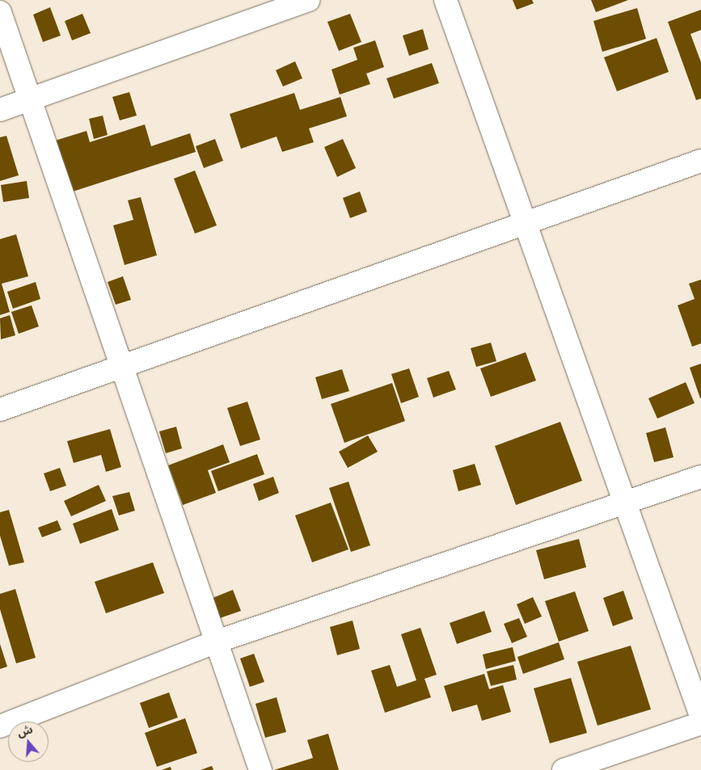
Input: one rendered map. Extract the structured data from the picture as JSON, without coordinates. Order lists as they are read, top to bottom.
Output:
{
  "north": "top"
}
